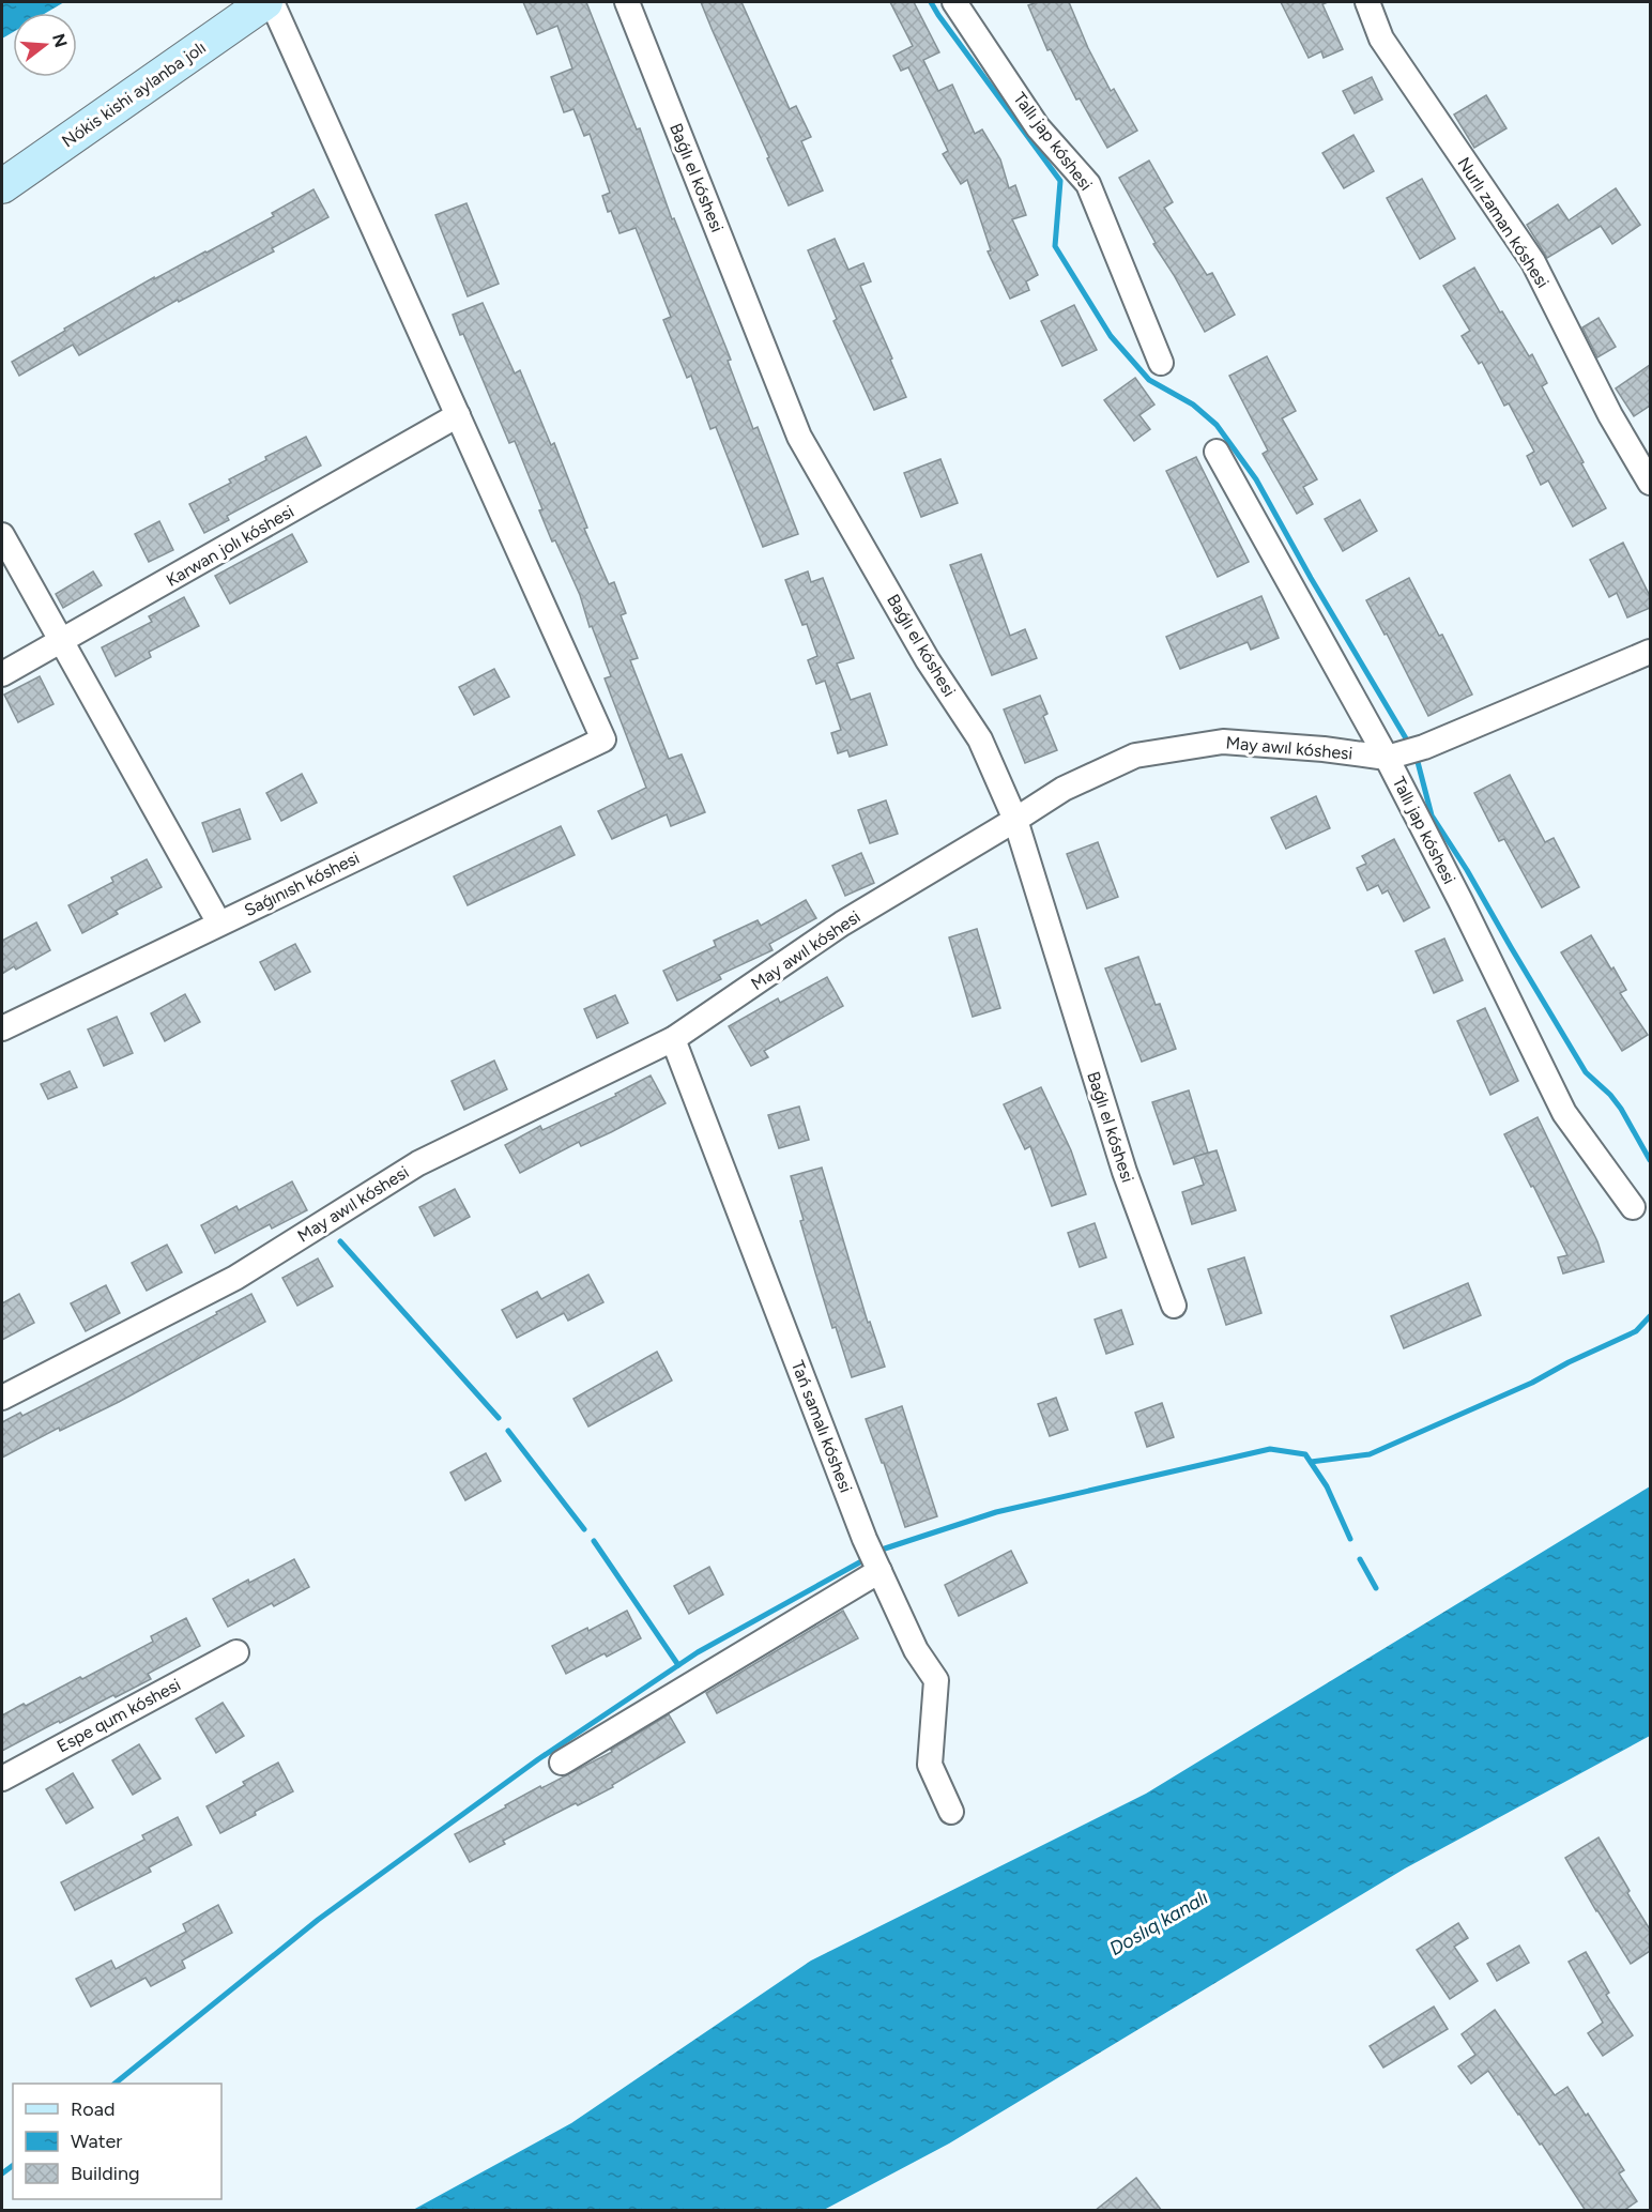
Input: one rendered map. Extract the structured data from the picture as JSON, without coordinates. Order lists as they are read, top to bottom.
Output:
{
  "streets": {
    "main road": ["Nókis kishi aylanba jolı"],
    "street": [
      "Tallı jap kóshesi",
      "Baǵlı el kóshesi",
      "Nurlı zaman kóshesi",
      "Karwan jolı kóshesi",
      "May awıl kóshesi",
      "Saǵınısh kóshesi",
      "Tań samalı kóshesi",
      "Espe qum kóshesi"
    ]
  },
  "crossings": [
    ["Tallı jap kóshesi", "May awıl kóshesi"],
    ["Baǵlı el kóshesi", "May awıl kóshesi"],
    ["Karwan jolı kóshesi", "Saǵınısh kóshesi"],
    ["May awıl kóshesi", "Tań samalı kóshesi"]
  ],
  "water": ["Doslıq kanalı"],
  "legend": ["Road", "Water", "Building"],
  "north": "right"
}
